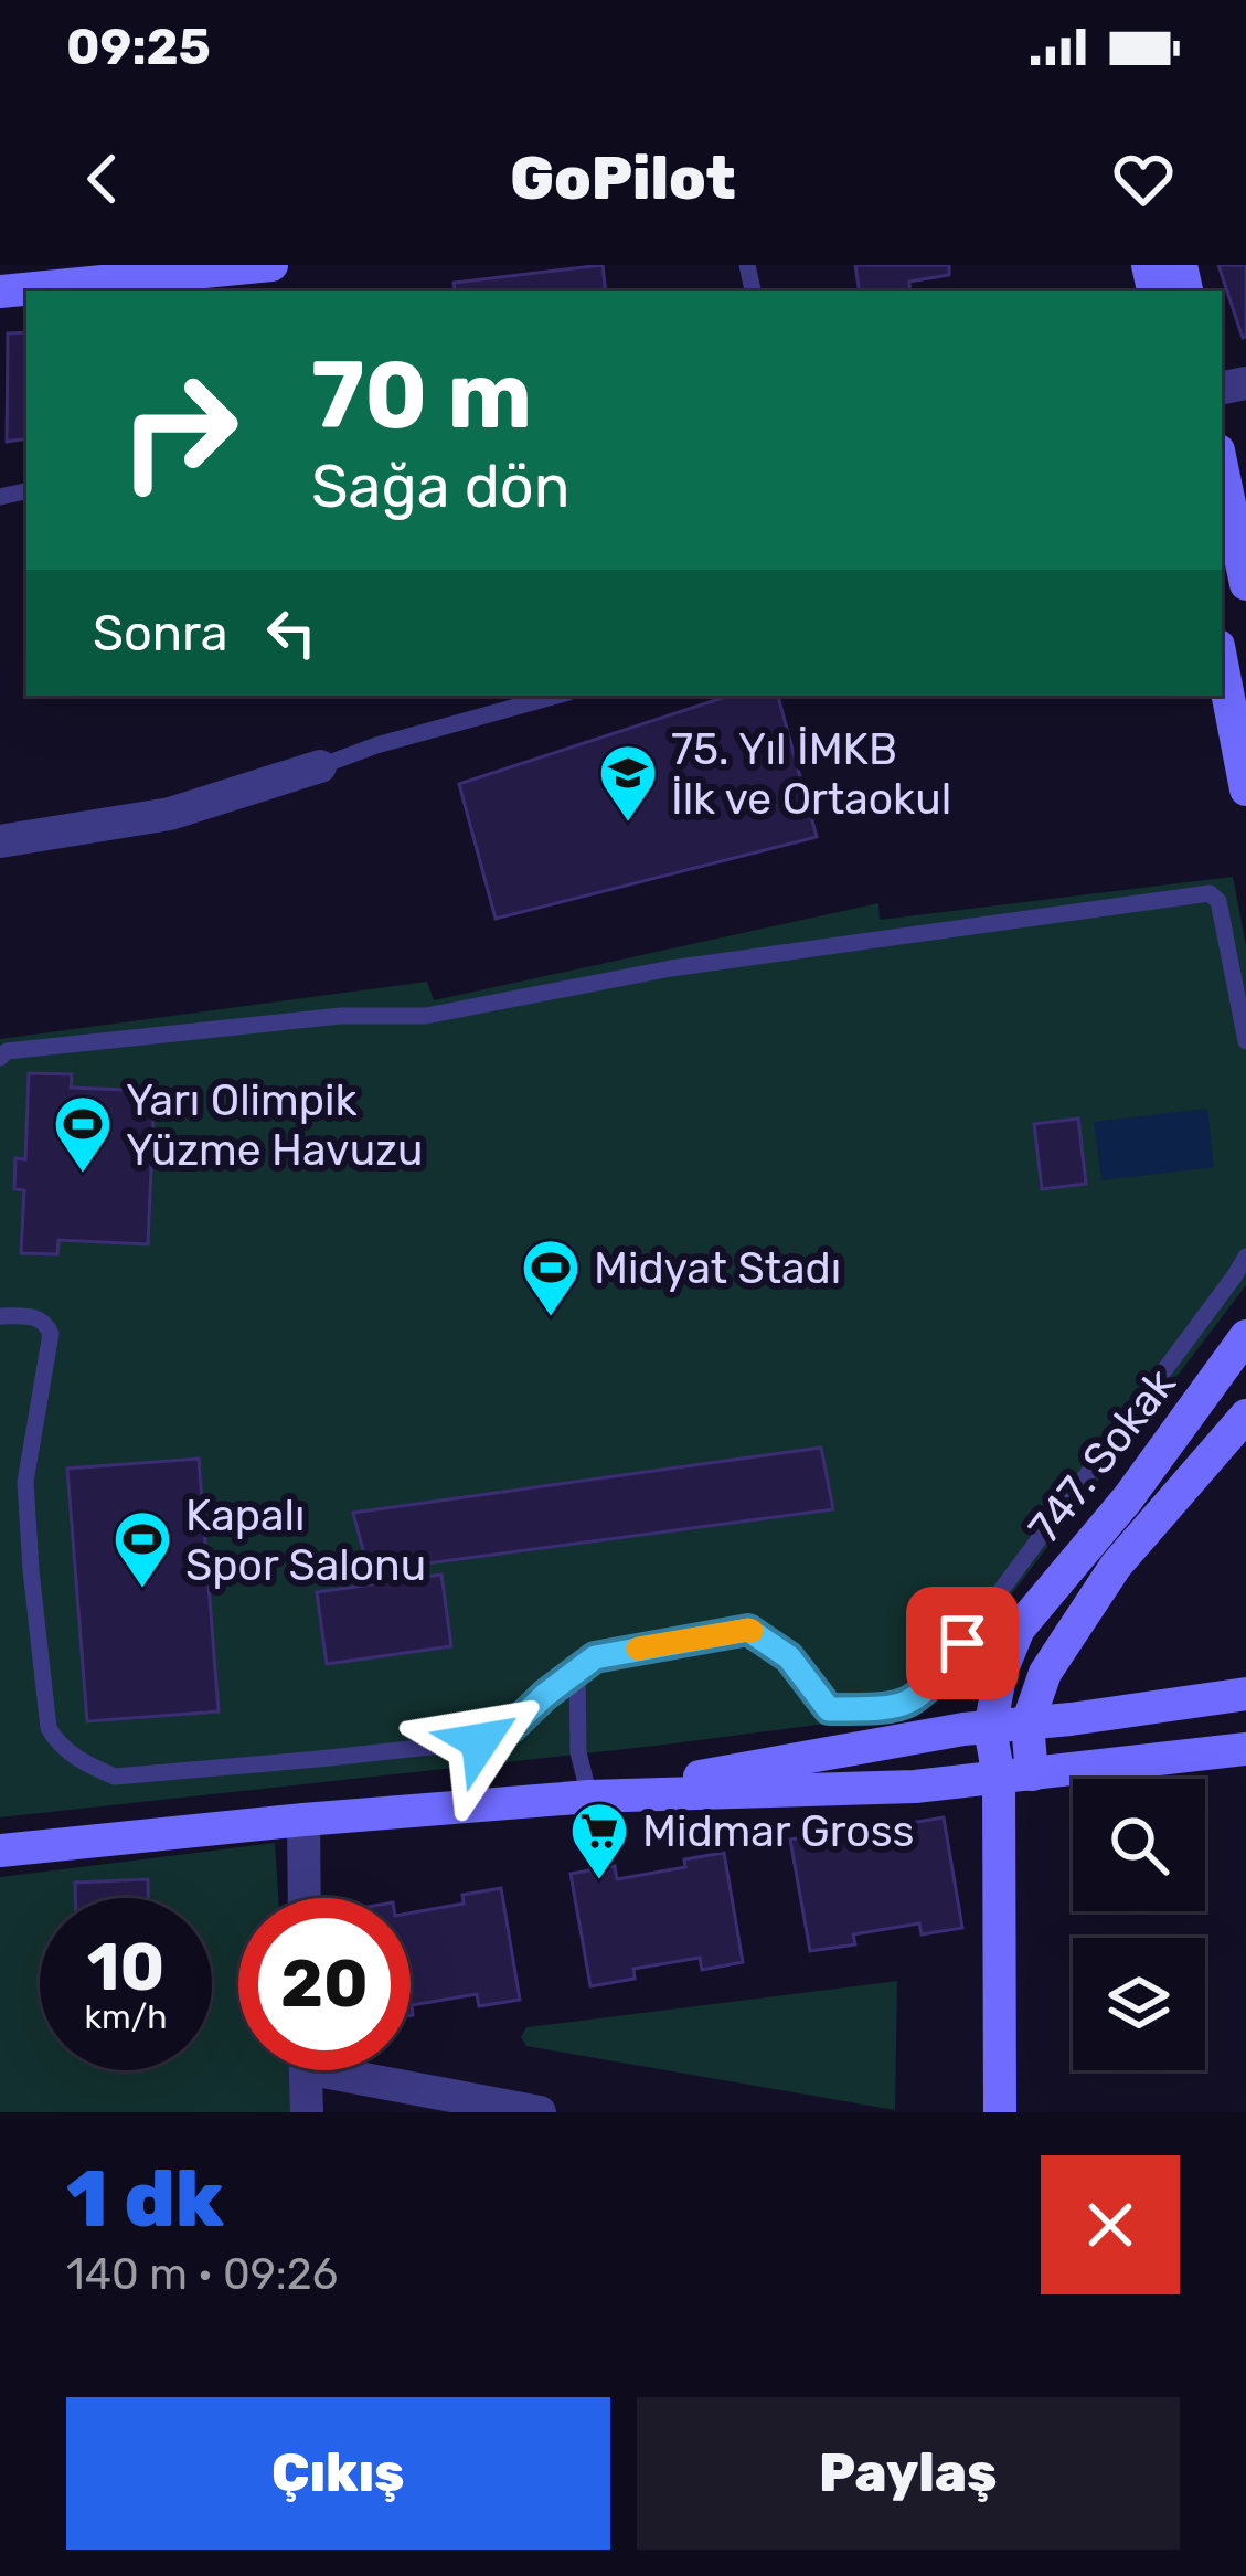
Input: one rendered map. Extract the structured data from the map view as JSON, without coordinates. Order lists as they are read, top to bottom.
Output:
{
  "streets": {
    "street": ["747. Sokak"]
  },
  "places": {
    "school or university": ["75. Yıl İMKB İlk ve Ortaokul"],
    "sports": ["Yarı Olimpik Yüzme Havuzu", "Midyat Stadı", "Kapalı Spor Salonu"],
    "supermarket": ["Midmar Gross"]
  },
  "page": {
    "status": "09:25",
    "header": "GoPilot",
    "turn": ["70 m", "Sağa dön"],
    "then": "Sonra",
    "speed": "10 km/h",
    "limit": "20",
    "heading": ["1 dk", "140 m · 09:26"],
    "buttons": ["Çıkış", "Paylaş"]
  }
}
